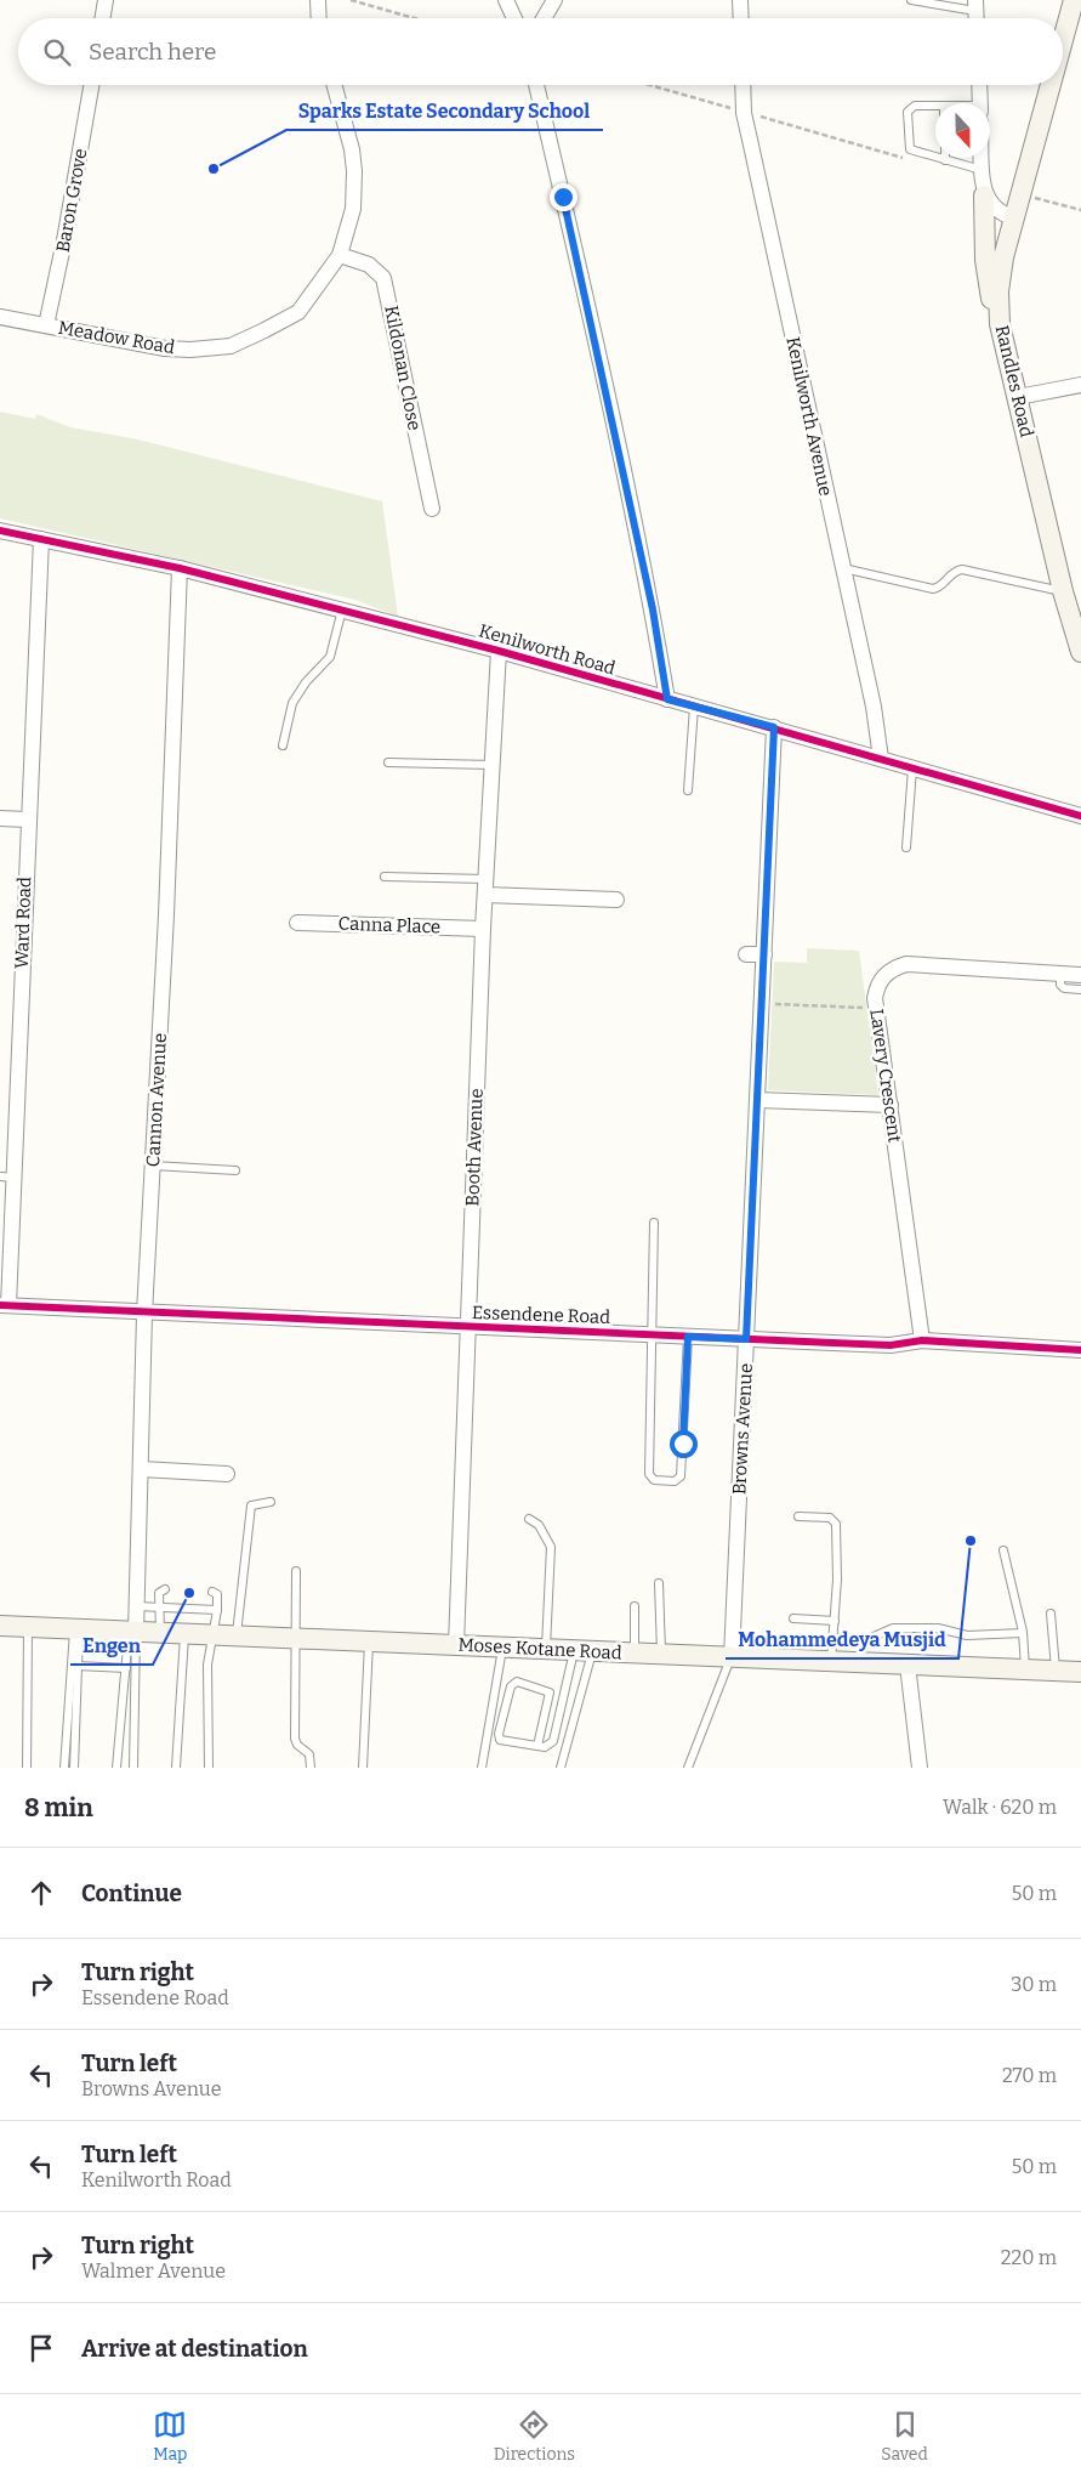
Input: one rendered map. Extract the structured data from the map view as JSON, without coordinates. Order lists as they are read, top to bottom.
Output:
{
  "streets": {
    "street": [
      "Baron Grove",
      "Meadow Road",
      "Kildonan Close",
      "Randles Road",
      "Kenilworth Avenue",
      "Kenilworth Road",
      "Ward Road",
      "Canna Place",
      "Lavery Crescent",
      "Cannon Avenue",
      "Booth Avenue",
      "Essendene Road",
      "Browns Avenue",
      "Moses Kotane Road"
    ]
  },
  "crossings": [
    ["Baron Grove", "Meadow Road"],
    ["Meadow Road", "Kildonan Close"],
    ["Kenilworth Avenue", "Kenilworth Road"],
    ["Kenilworth Road", "Ward Road"],
    ["Kenilworth Road", "Cannon Avenue"],
    ["Kenilworth Road", "Booth Avenue"],
    ["Kenilworth Road", "Browns Avenue"],
    ["Ward Road", "Essendene Road"],
    ["Canna Place", "Booth Avenue"],
    ["Lavery Crescent", "Essendene Road"],
    ["Cannon Avenue", "Essendene Road"],
    ["Cannon Avenue", "Moses Kotane Road"],
    ["Booth Avenue", "Essendene Road"],
    ["Booth Avenue", "Moses Kotane Road"],
    ["Essendene Road", "Browns Avenue"],
    ["Browns Avenue", "Moses Kotane Road"]
  ],
  "places": ["Sparks Estate Secondary School", "Mohammedeya Musjid", "Engen"],
  "north": "bottom",
  "page": {
    "search": "Search here",
    "heading": ["8 min", "Walk · 620 m"],
    "list": [
      ["Continue", "50 m"],
      ["Turn right", "Essendene Road", "30 m"],
      ["Turn left", "Browns Avenue", "270 m"],
      ["Turn left", "Kenilworth Road", "50 m"],
      ["Turn right", "Walmer Avenue", "220 m"],
      "Arrive at destination"
    ],
    "nav": ["Map", "Directions", "Saved"]
  }
}
